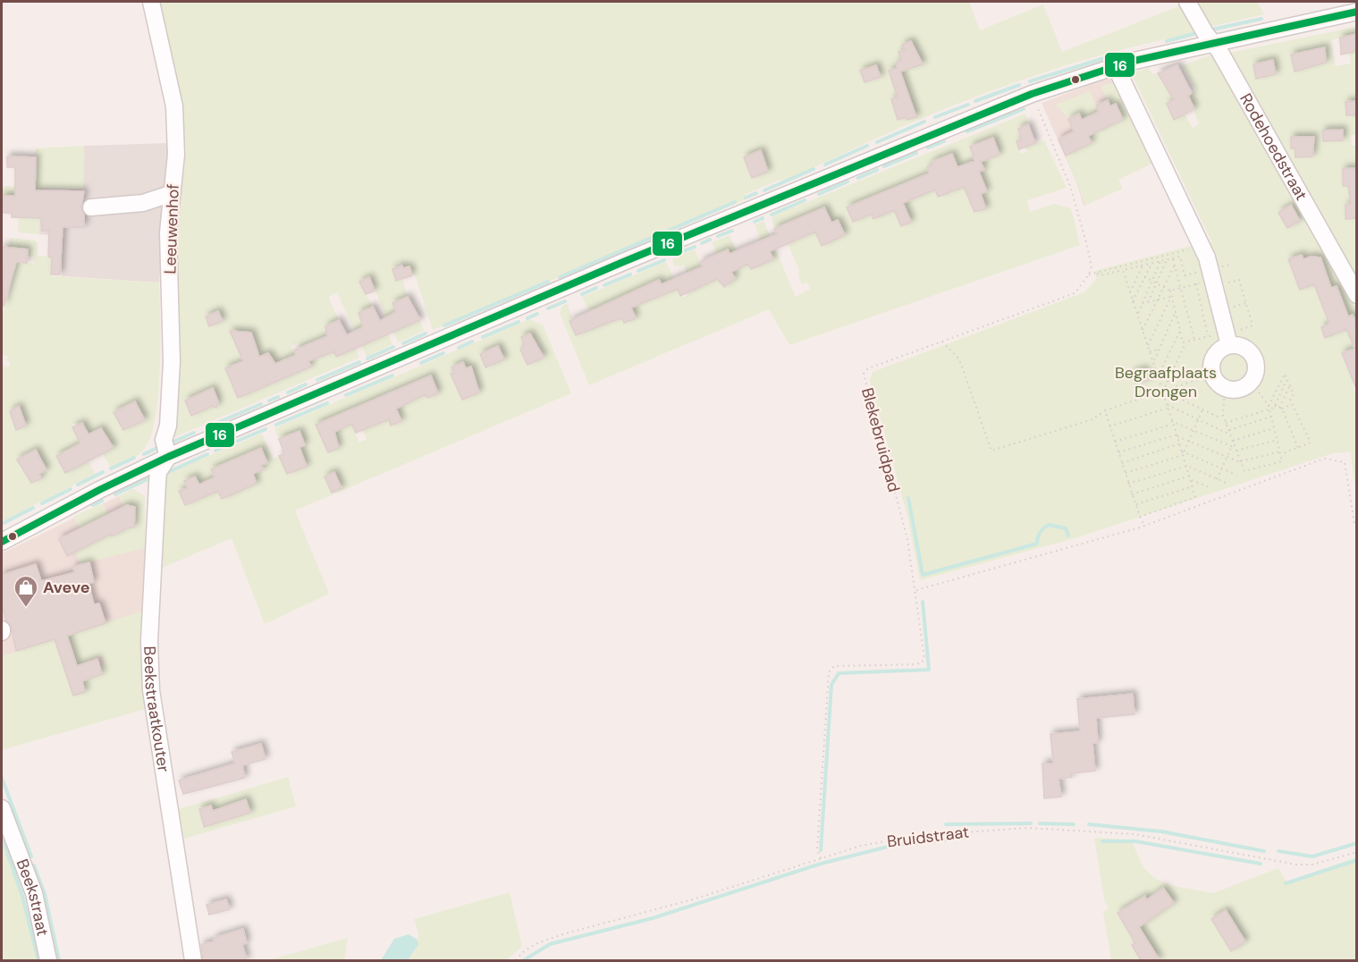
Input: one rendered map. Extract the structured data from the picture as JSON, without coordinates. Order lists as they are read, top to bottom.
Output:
{
  "streets": {
    "street": [
      "Rodehoedstraat",
      "Leeuwenhof",
      "Beekstraatkouter",
      "Beekstraat"
    ],
    "path": ["Blekebruidpad", "Bruidstraat"]
  },
  "crossings": [
    ["Leeuwenhof", "Beekstraatkouter"],
    ["Blekebruidpad", "Bruidstraat"]
  ],
  "parks": ["Begraafplaats Drongen"],
  "places": {
    "shop": ["Aveve"]
  },
  "lines": ["transit line 16"]
}
